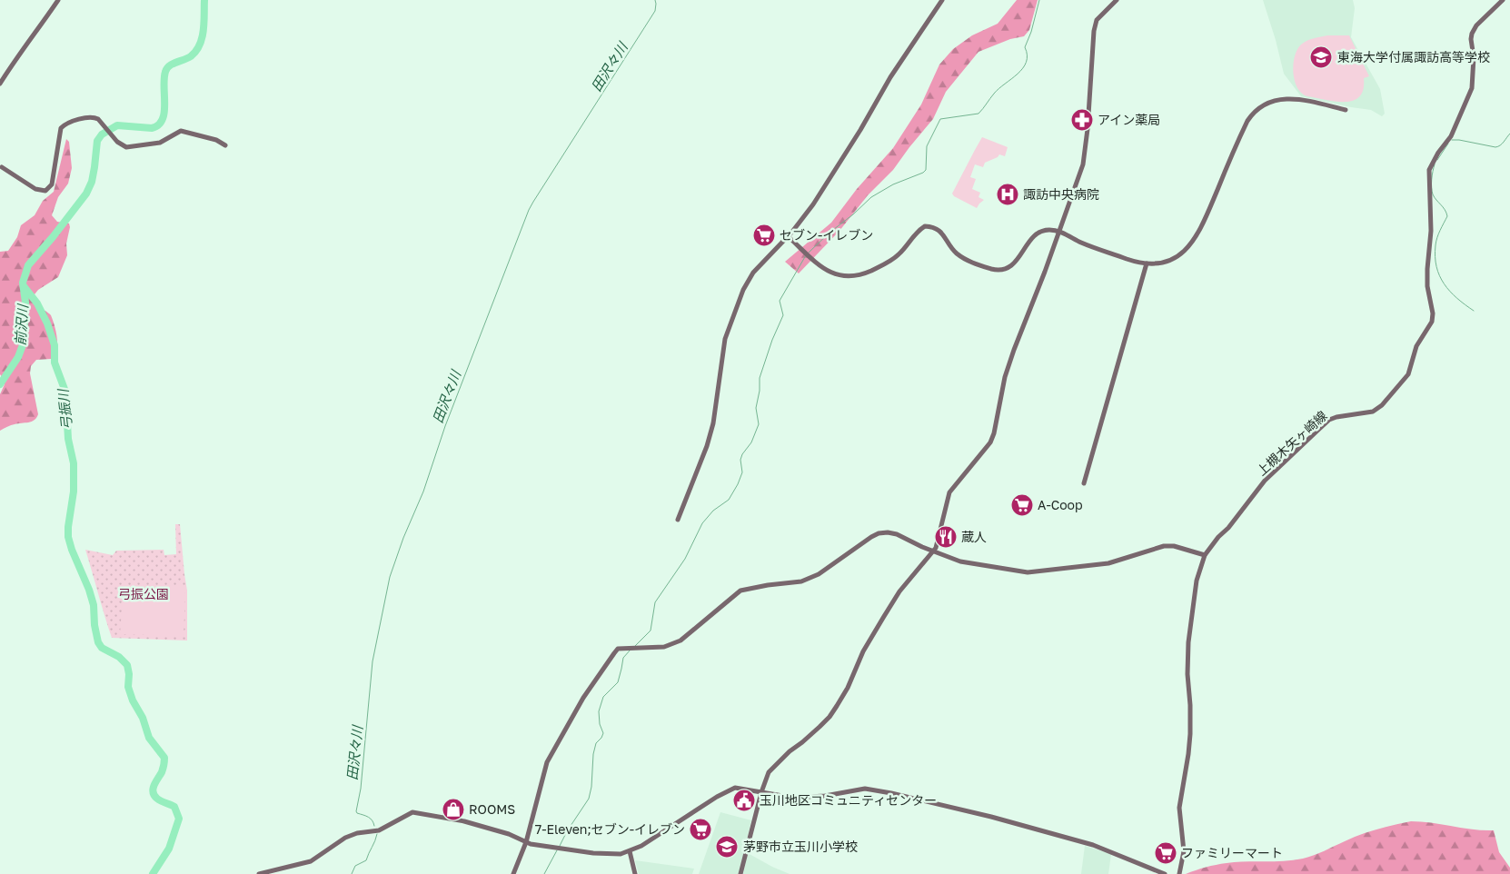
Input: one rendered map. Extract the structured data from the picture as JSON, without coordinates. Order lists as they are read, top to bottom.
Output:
{
  "streets": {
    "street": ["上槻木矢ヶ崎線"]
  },
  "water": ["田沢々川", "前沢川", "弓振川"],
  "parks": ["弓振公園"],
  "places": {
    "school or university": ["東海大学付属諏訪高等学校", "茅野市立玉川小学校"],
    "pharmacy": ["アイン薬局"],
    "hospital": ["諏訪中央病院"],
    "supermarket": [
      "セブン-イレブン",
      "A-Coop",
      "7-Eleven;セブン-イレブン",
      "ファミリーマート"
    ],
    "restaurant": ["蔵人"],
    "public building": ["玉川地区コミュニティセンター"],
    "shop": ["ROOMS"]
  }
}
